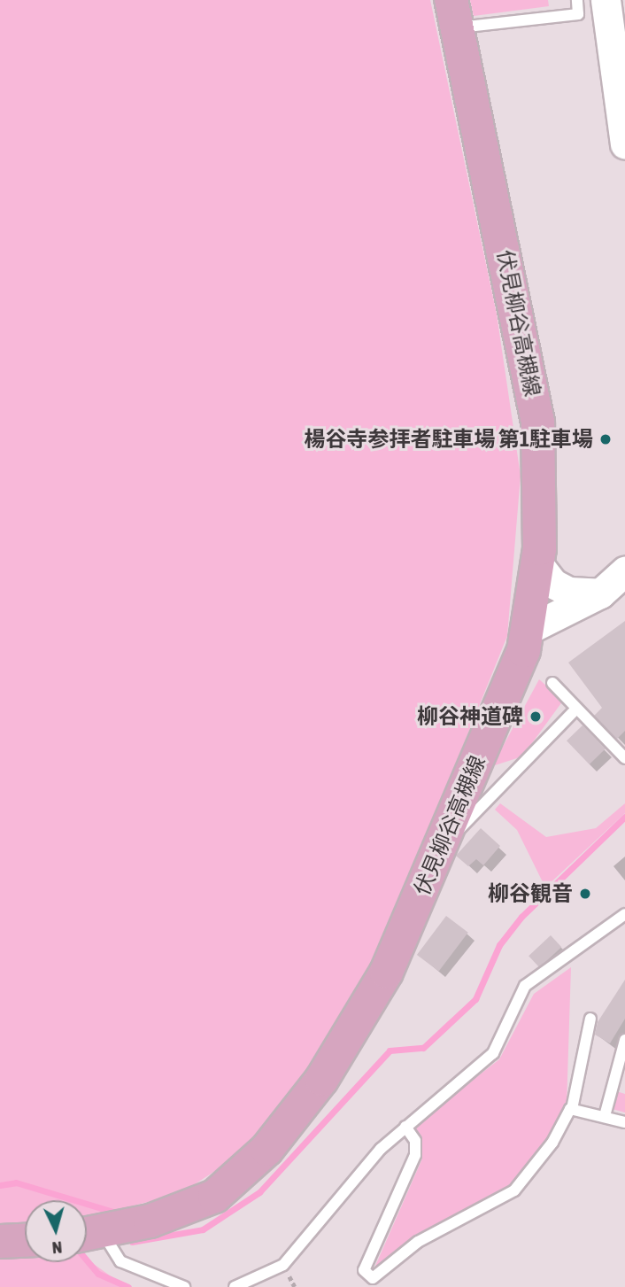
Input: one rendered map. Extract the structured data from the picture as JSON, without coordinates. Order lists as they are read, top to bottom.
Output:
{
  "streets": {
    "main road": ["伏見柳谷高槻線"]
  },
  "places": ["楊谷寺参拝者駐車場 第1駐車場", "柳谷神道碑", "柳谷観音"],
  "north": "bottom"
}
